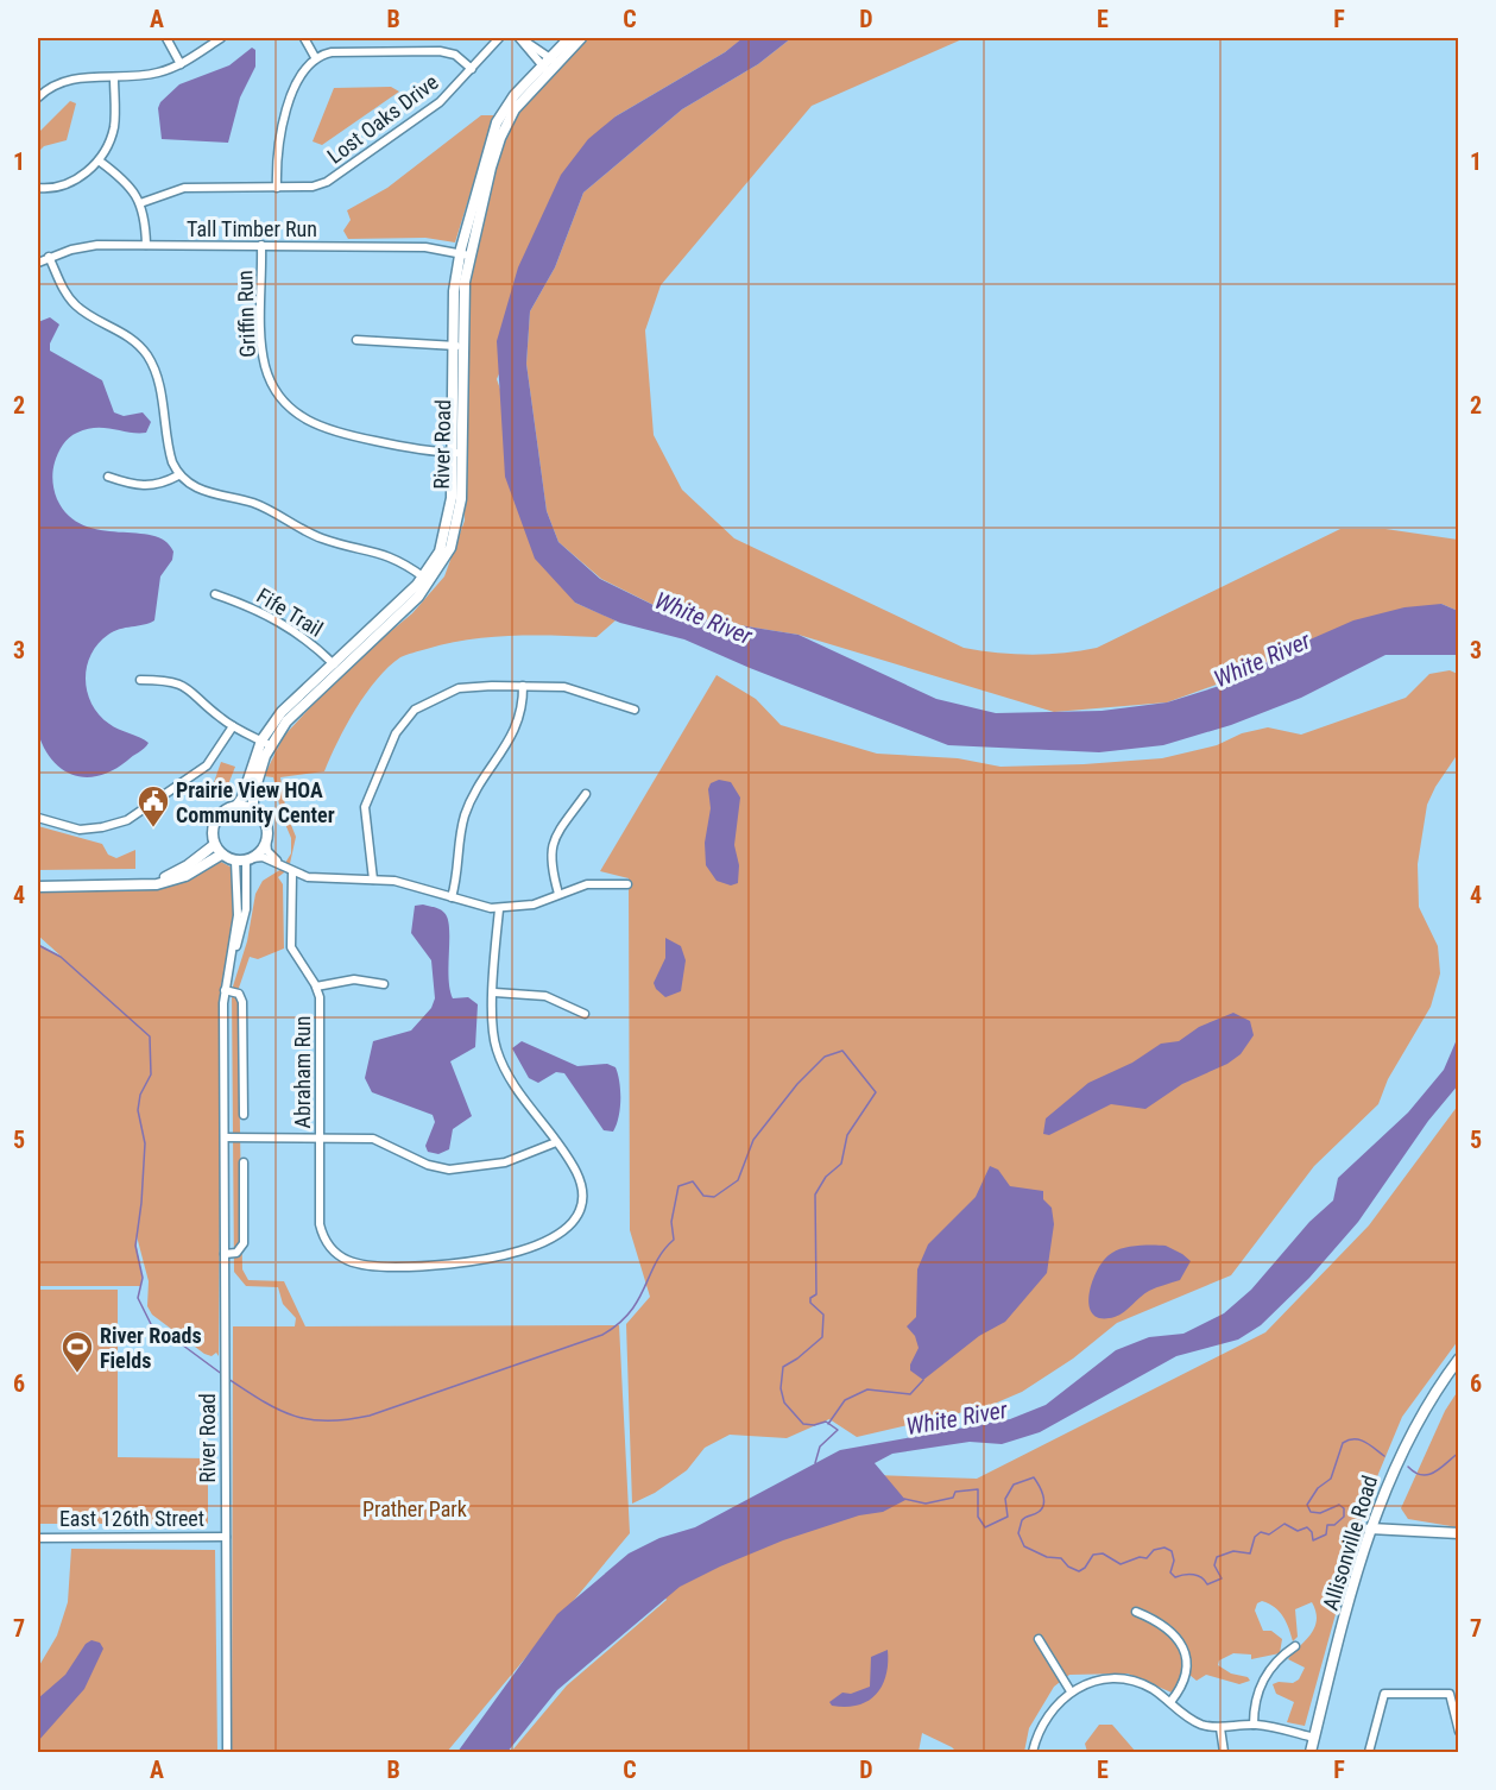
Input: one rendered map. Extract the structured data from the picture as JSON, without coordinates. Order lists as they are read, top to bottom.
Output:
{
  "streets": {
    "main road": ["River Road", "Allisonville Road"],
    "street": [
      "Lost Oaks Drive",
      "Tall Timber Run",
      "Griffin Run",
      "Fife Trail",
      "Abraham Run",
      "East 126th Street"
    ]
  },
  "crossings": [
    ["Tall Timber Run", "Griffin Run"],
    ["Tall Timber Run", "River Road"],
    ["Griffin Run", "River Road"],
    ["River Road", "Fife Trail"],
    ["River Road", "East 126th Street"]
  ],
  "water": ["White River"],
  "parks": ["Prather Park"],
  "places": {
    "public building": ["Prairie View HOA Community Center"],
    "sports": ["River Roads Fields"]
  },
  "grid": {
    "columns": [
      "A",
      "B",
      "C",
      "D",
      "E",
      "F"
    ],
    "rows": [
      "1",
      "2",
      "3",
      "4",
      "5",
      "6",
      "7"
    ]
  }
}
